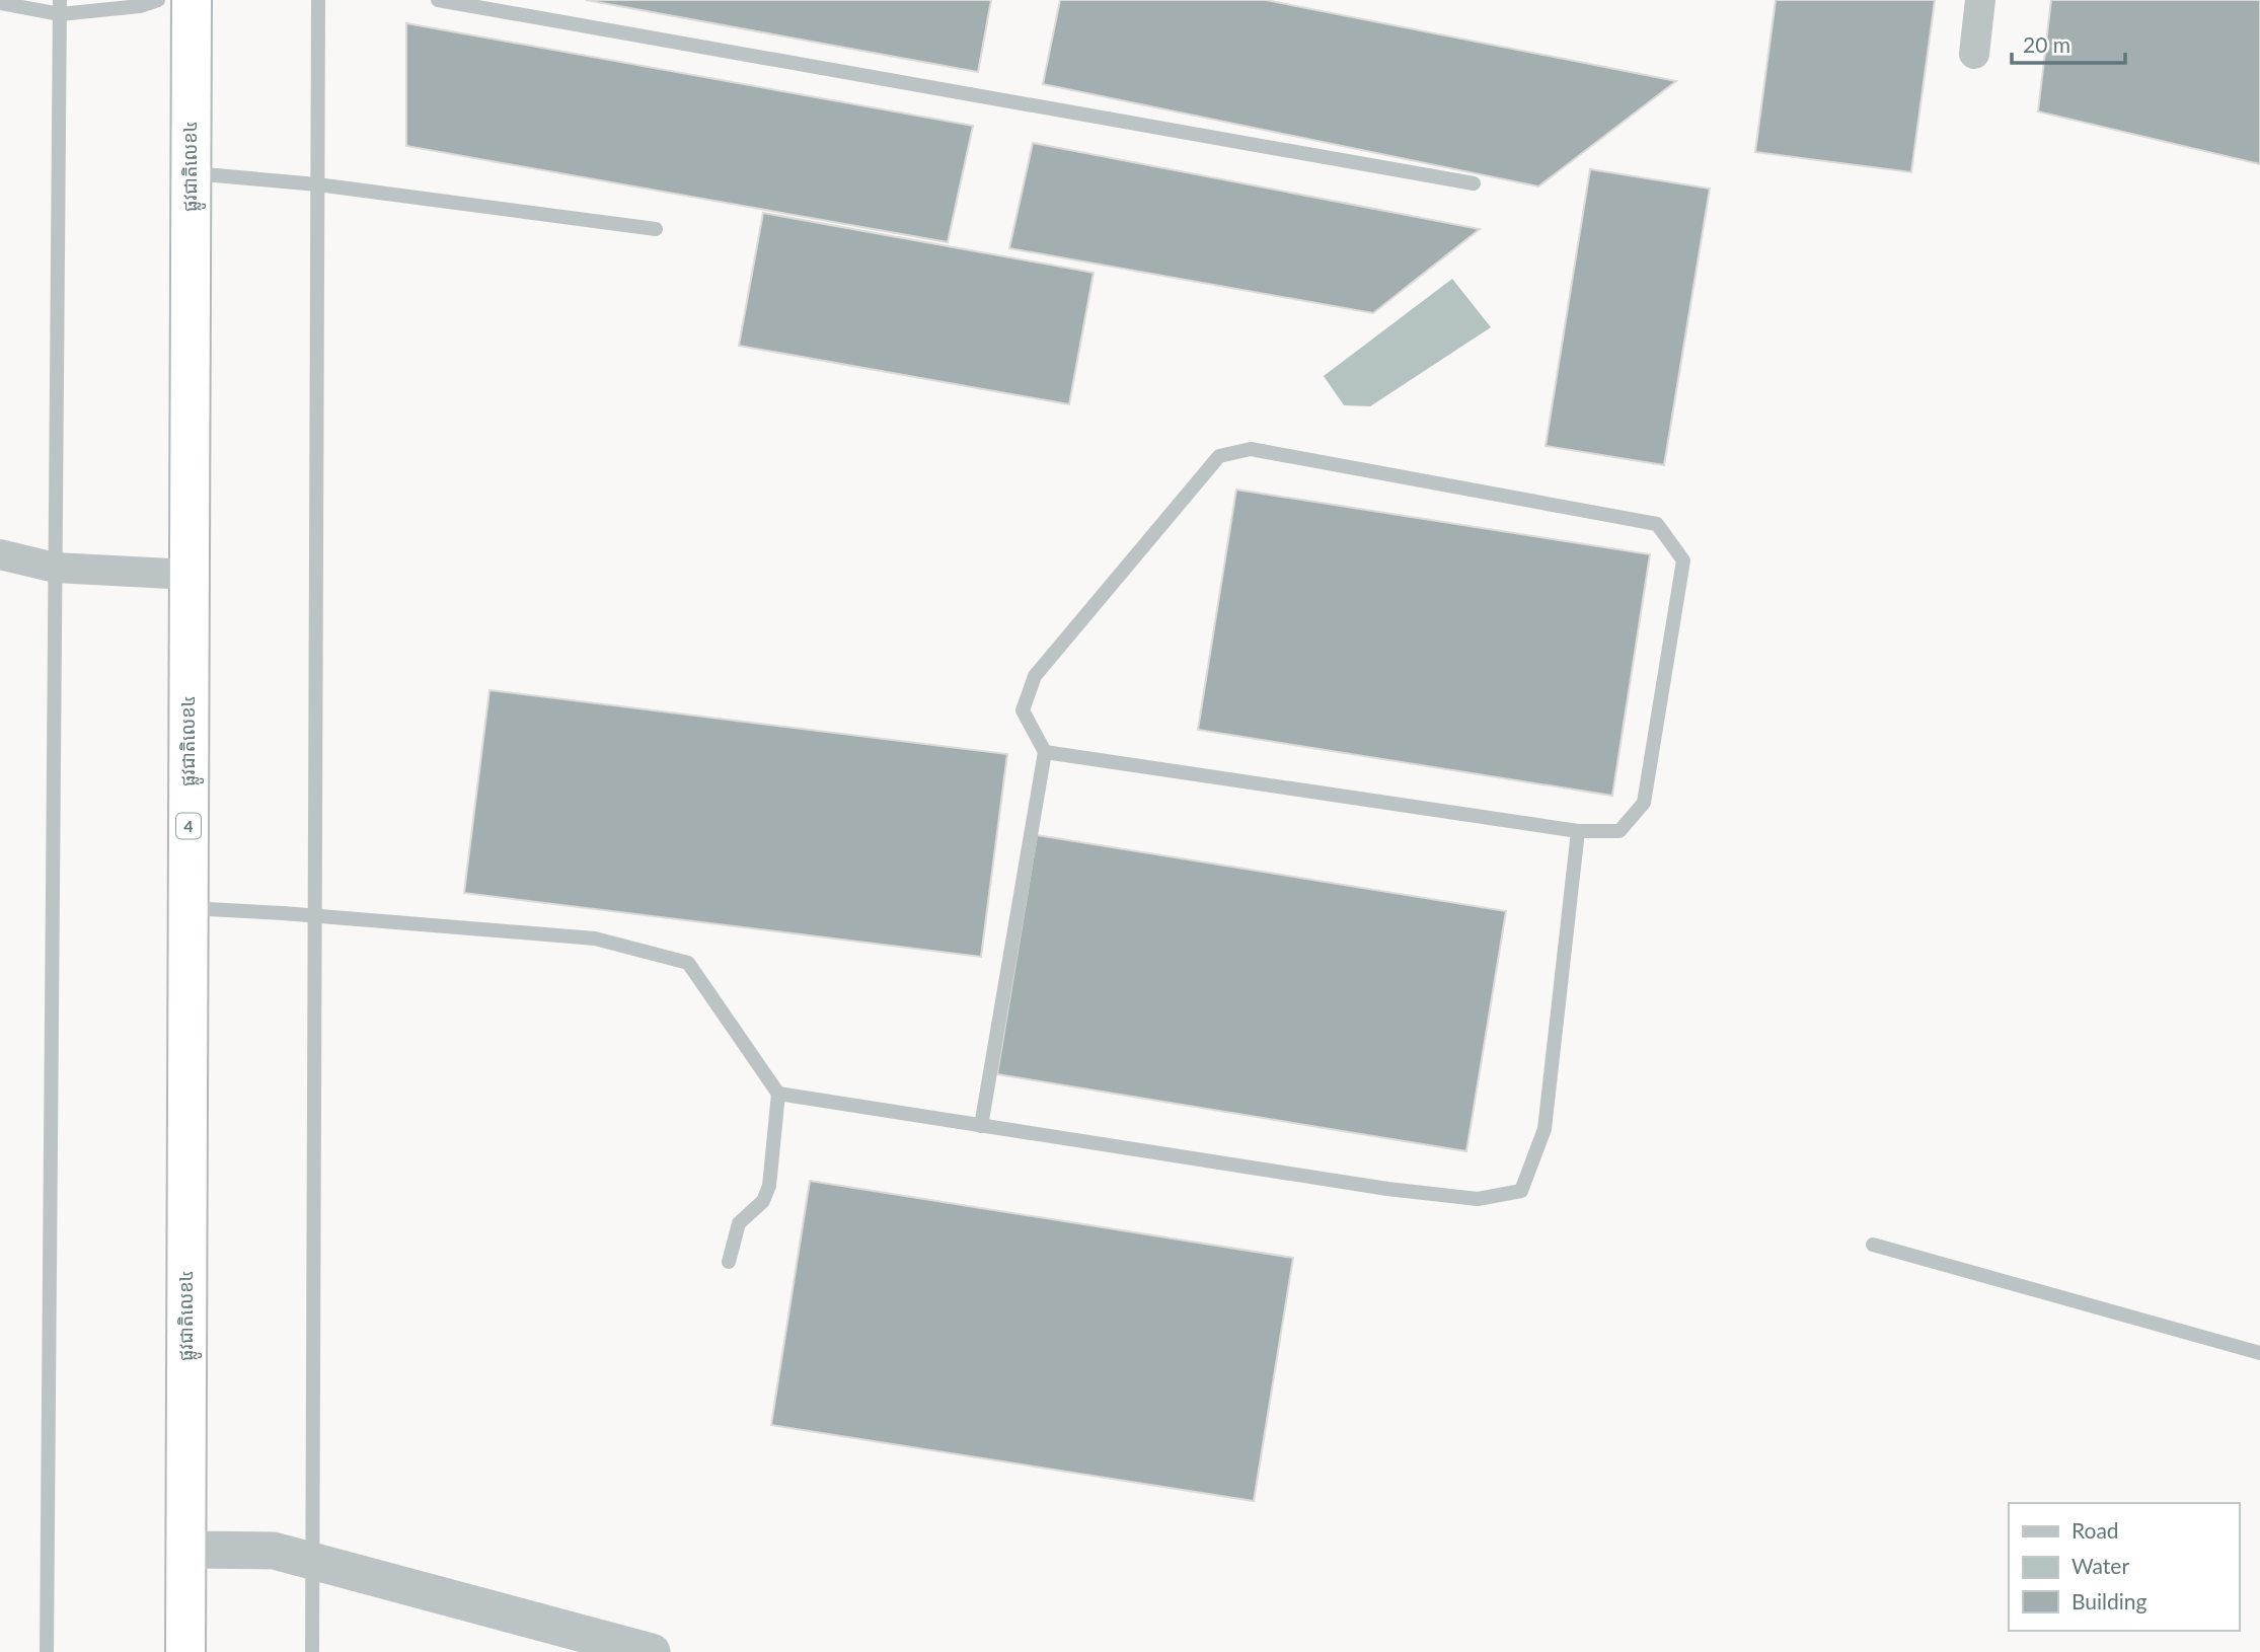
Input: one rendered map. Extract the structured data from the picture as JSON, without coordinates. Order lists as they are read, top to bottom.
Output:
{
  "streets": {
    "highway": ["ផ្លូវជាតិលេខ៤", "4"]
  },
  "legend": ["Road", "Water", "Building"],
  "scale_bar": "20 m"
}
